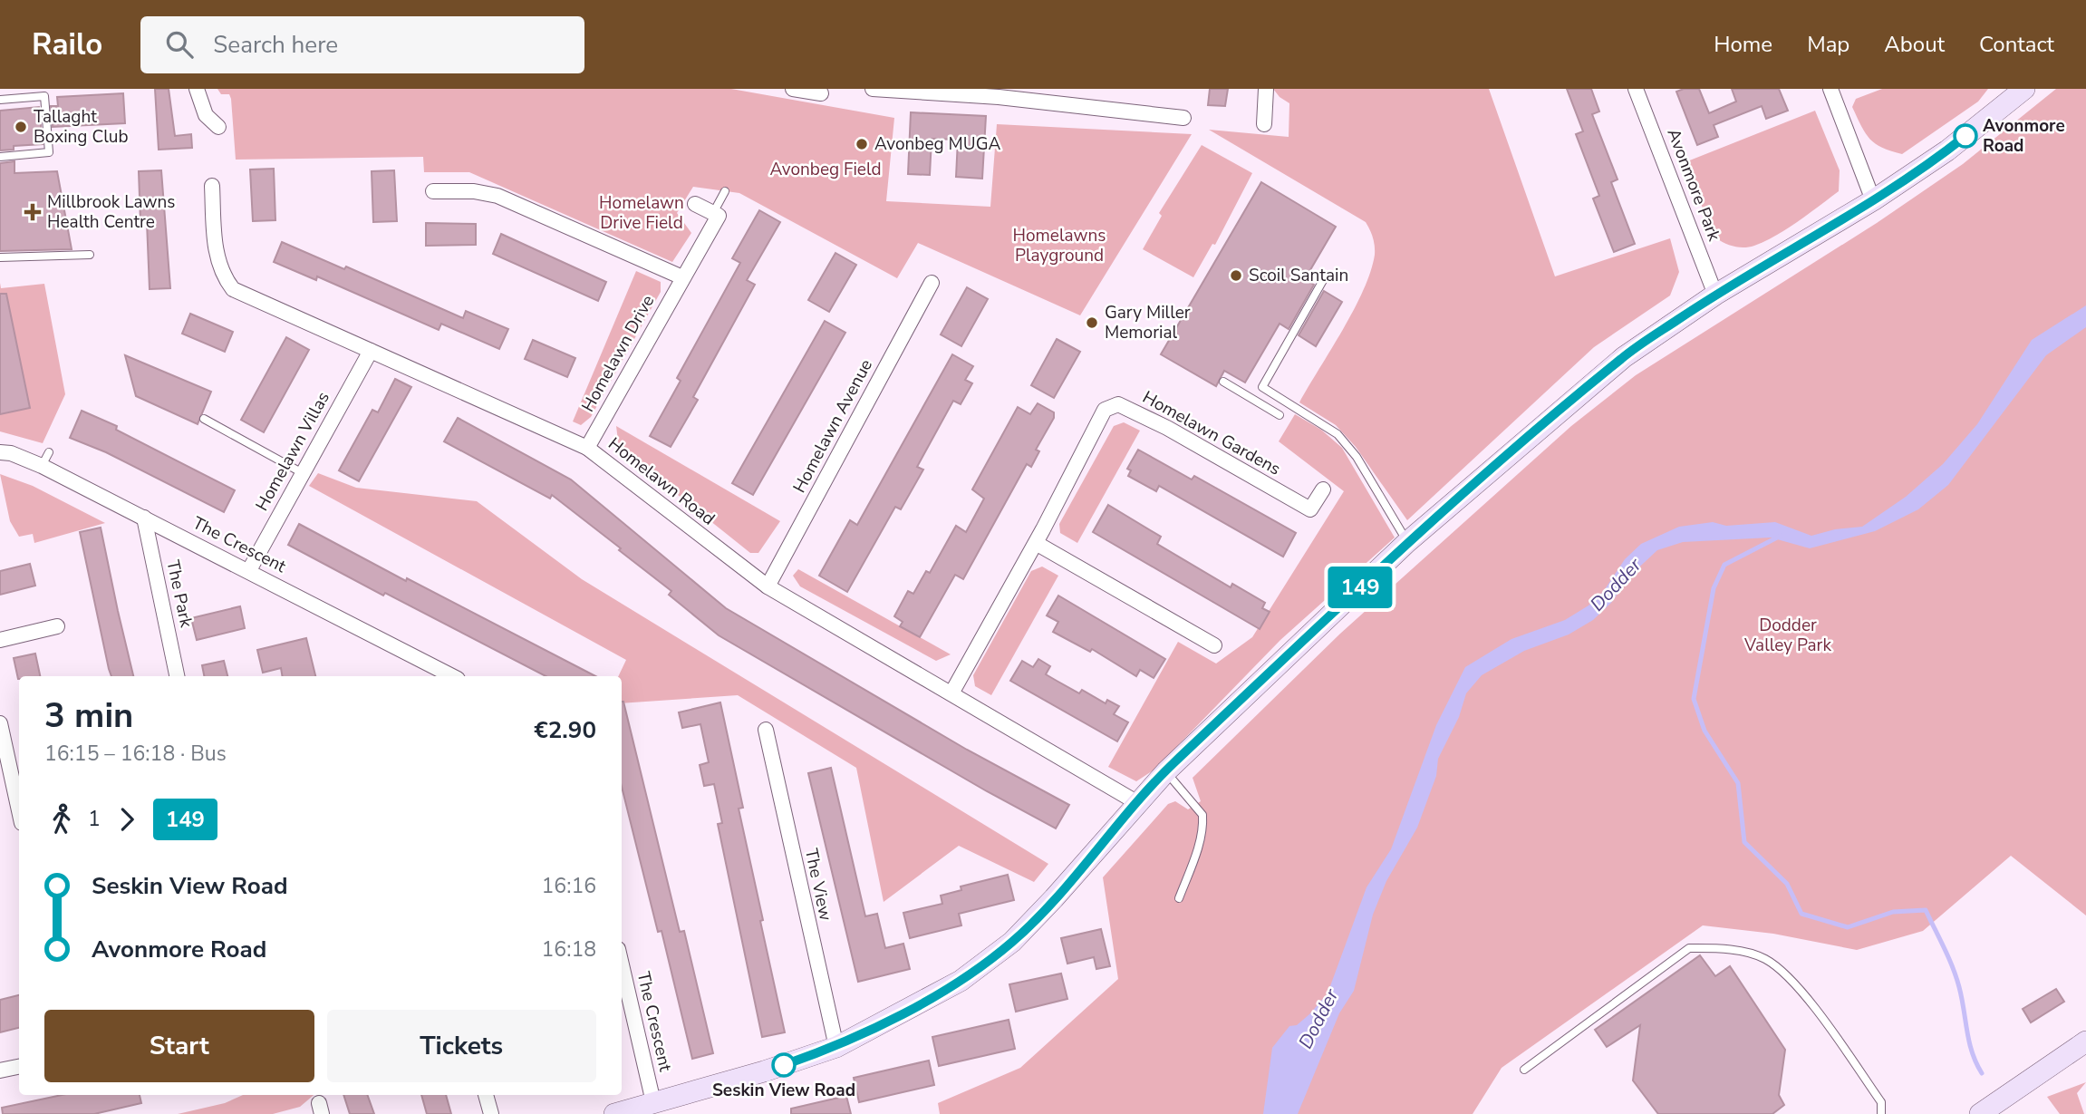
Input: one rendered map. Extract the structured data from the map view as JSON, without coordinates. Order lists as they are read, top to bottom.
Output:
{
  "streets": {
    "street": [
      "Avonmore Park",
      "Homelawn Drive",
      "Homelawn Avenue",
      "Homelawn Gardens",
      "Homelawn Villas",
      "Homelawn Road",
      "The Crescent",
      "The Park",
      "The View"
    ]
  },
  "crossings": [
    ["Homelawn Drive", "Homelawn Road"],
    ["Homelawn Avenue", "Homelawn Road"],
    ["Homelawn Gardens", "Homelawn Road"],
    ["Homelawn Villas", "Homelawn Road"],
    ["Homelawn Villas", "The Crescent"],
    ["The Crescent", "The Park"]
  ],
  "water": ["Dodder"],
  "parks": [
    "Avonbeg Field",
    "Homelawn Drive Field",
    "Homelawns Playground",
    "Dodder Valley Park"
  ],
  "places": {
    "other": [
      "Tallaght Boxing Club",
      "Avonmore Road",
      "Avonbeg MUGA",
      "Scoil Santain",
      "Gary Miller Memorial",
      "Seskin View Road"
    ],
    "health": ["Millbrook Lawns Health Centre"]
  },
  "lines": ["bus line 149"],
  "page": {
    "header": "Railo",
    "search": "Search here",
    "nav": [
      "Home",
      "Map",
      "About",
      "Contact"
    ],
    "on_map": "149",
    "heading": ["3 min", "16:15 – 16:18 · Bus", "€2.90"],
    "legs": ["1", "149"],
    "list": [
      {
        "name": "Seskin View Road",
        "value": "16:16"
      },
      {
        "name": "Avonmore Road",
        "value": "16:18"
      }
    ],
    "buttons": ["Start", "Tickets"]
  }
}
